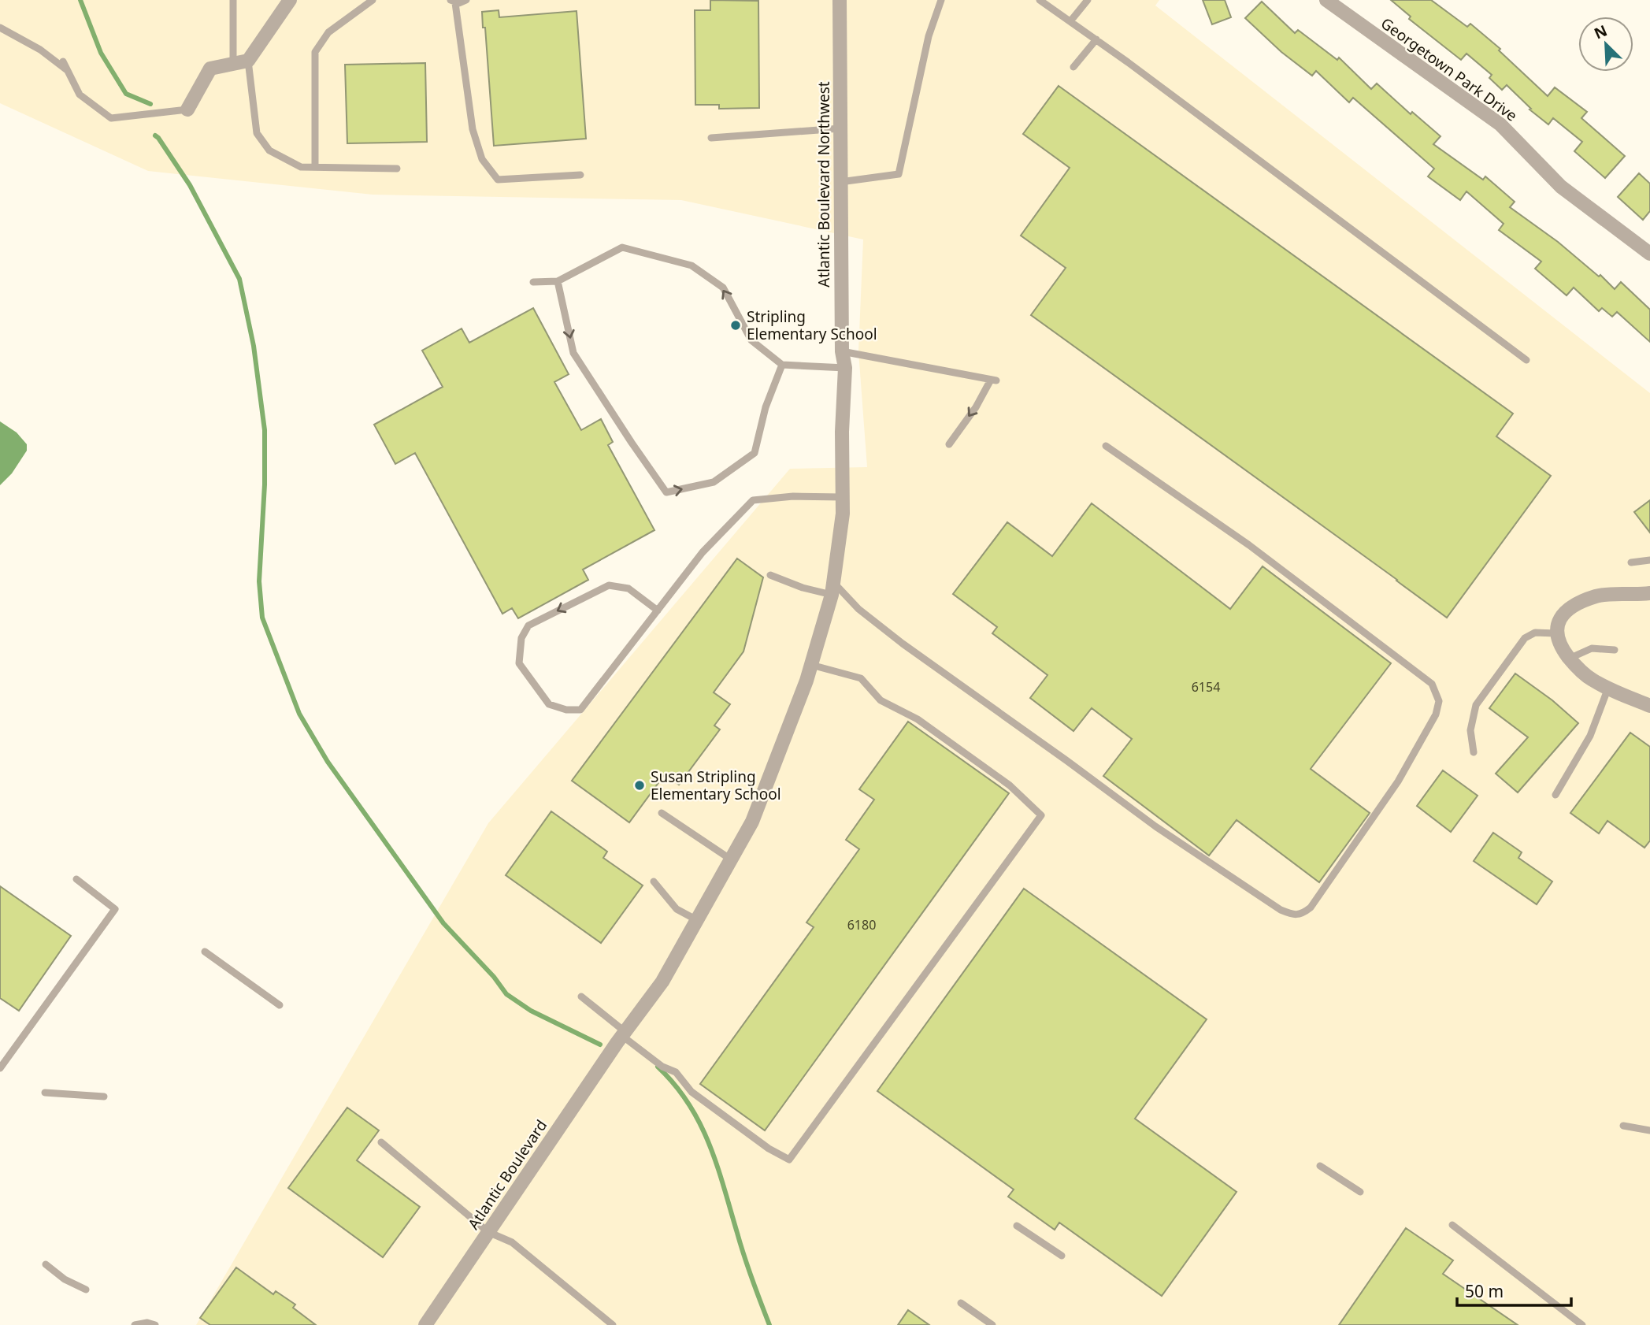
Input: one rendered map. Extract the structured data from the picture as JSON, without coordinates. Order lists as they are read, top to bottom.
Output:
{
  "streets": {
    "street": ["Georgetown Park Drive", "Atlantic Boulevard Northwest", "Atlantic Boulevard"]
  },
  "crossings": [
    ["Atlantic Boulevard Northwest", "Atlantic Boulevard"]
  ],
  "places": ["Stripling Elementary School", "Susan Stripling Elementary School"],
  "house_numbers": ["6154", "6180"],
  "scale_bar": "50 m",
  "north": "top left"
}
